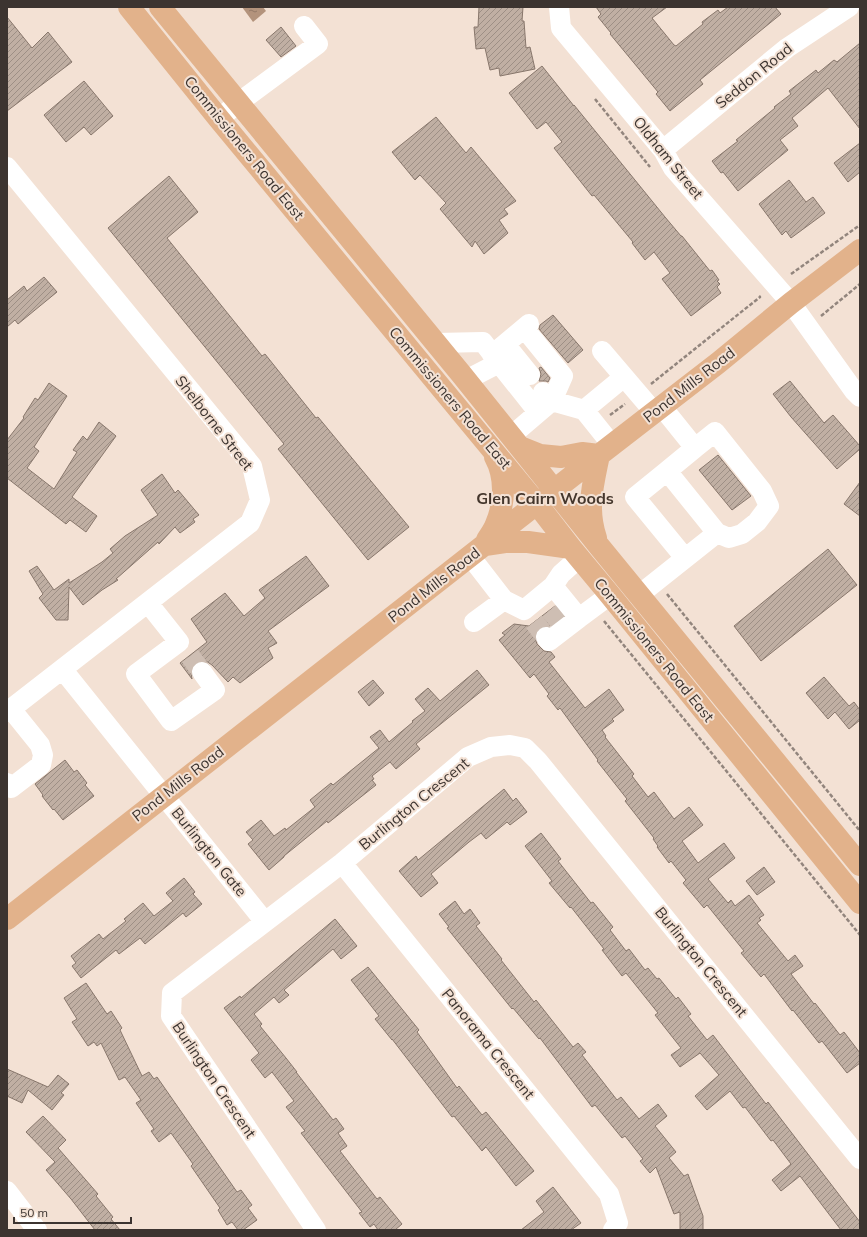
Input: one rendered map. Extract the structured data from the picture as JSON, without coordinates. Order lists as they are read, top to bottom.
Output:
{
  "streets": {
    "main road": ["Commissioners Road East", "Pond Mills Road"],
    "street": [
      "Seddon Road",
      "Oldham Street",
      "Shelborne Street",
      "Burlington Crescent",
      "Burlington Gate",
      "Panorama Crescent"
    ]
  },
  "crossings": [
    ["Seddon Road", "Oldham Street"],
    ["Commissioners Road East", "Pond Mills Road"],
    ["Oldham Street", "Pond Mills Road"],
    ["Pond Mills Road", "Burlington Gate"],
    ["Shelborne Street", "Burlington Gate"],
    ["Burlington Crescent", "Burlington Gate"],
    ["Burlington Crescent", "Panorama Crescent"]
  ],
  "districts": ["Glen Cairn Woods"],
  "scale_bar": "50 m"
}
